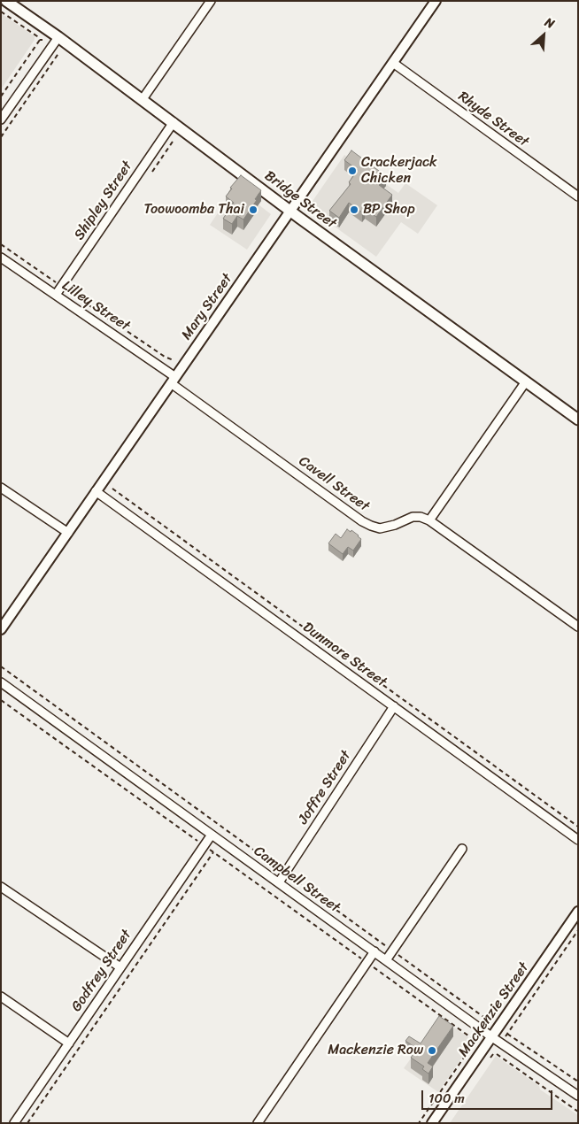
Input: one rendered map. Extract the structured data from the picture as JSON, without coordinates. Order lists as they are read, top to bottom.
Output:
{
  "streets": {
    "main road": ["Bridge Street"],
    "street": [
      "Rhyde Street",
      "Shipley Street",
      "Lilley Street",
      "Mary Street",
      "Cavell Street",
      "Dunmore Street",
      "Joffre Street",
      "Campbell Street",
      "Godfrey Street",
      "Mackenzie Street"
    ]
  },
  "crossings": [
    ["Rhyde Street", "Mary Street"],
    ["Bridge Street", "Shipley Street"],
    ["Bridge Street", "Mary Street"],
    ["Shipley Street", "Lilley Street"],
    ["Lilley Street", "Mary Street"],
    ["Lilley Street", "Cavell Street"],
    ["Mary Street", "Cavell Street"],
    ["Mary Street", "Dunmore Street"],
    ["Dunmore Street", "Joffre Street"],
    ["Joffre Street", "Campbell Street"],
    ["Campbell Street", "Godfrey Street"],
    ["Campbell Street", "Mackenzie Street"]
  ],
  "places": [
    "Crackerjack Chicken",
    "Toowoomba Thai",
    "BP Shop",
    "Mackenzie Row"
  ],
  "scale_bar": "100 m",
  "north": "top right"
}
